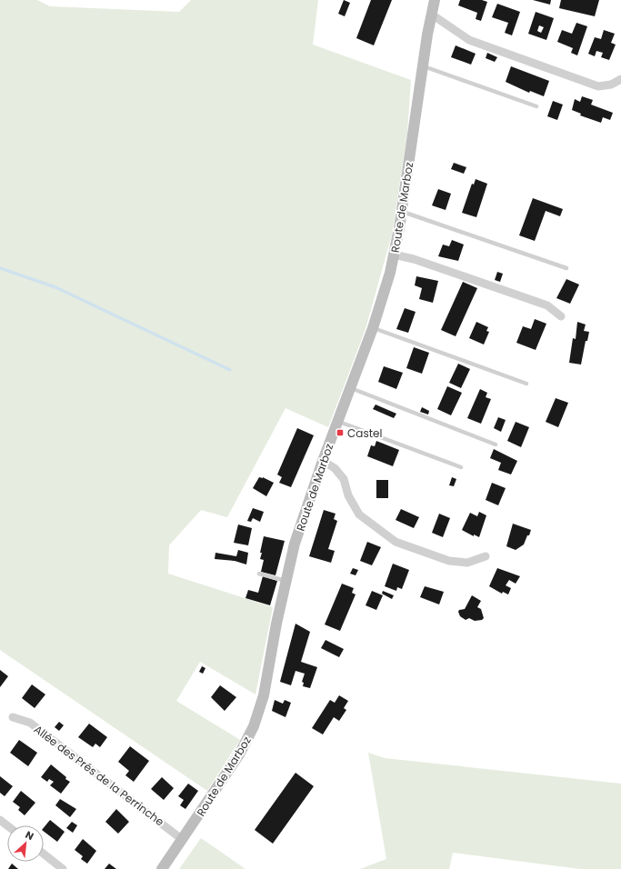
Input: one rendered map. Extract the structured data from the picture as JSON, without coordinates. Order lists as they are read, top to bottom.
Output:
{
  "streets": {
    "main road": ["Route de Marboz"],
    "street": ["Allée des Prés de la Perrinche"]
  },
  "crossings": [
    ["Route de Marboz", "Allée des Prés de la Perrinche"]
  ],
  "places": {
    "transit": ["Castel"]
  },
  "north": "top right"
}
